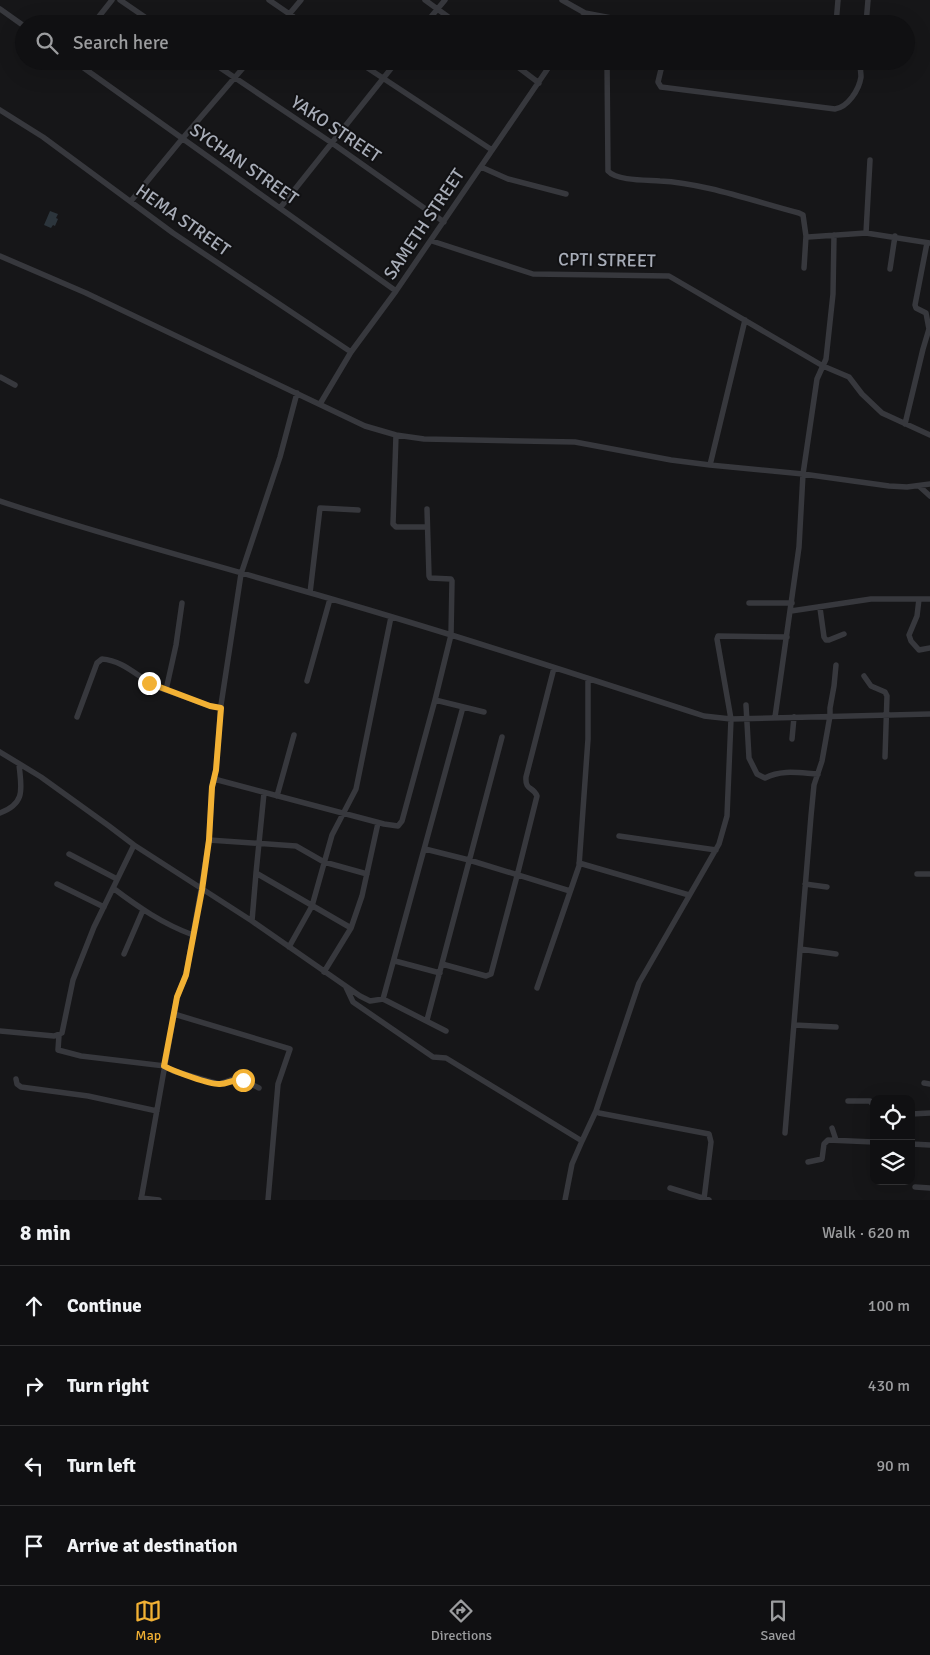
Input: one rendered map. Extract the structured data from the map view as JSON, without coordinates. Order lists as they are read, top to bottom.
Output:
{
  "streets": {
    "street": [
      "YAKO STREET",
      "SYCHAN STREET",
      "HEMA STREET",
      "SAMETH STREET",
      "CPTI STREET"
    ]
  },
  "crossings": [
    ["YAKO STREET", "SAMETH STREET"],
    ["SYCHAN STREET", "SAMETH STREET"],
    ["HEMA STREET", "SAMETH STREET"],
    ["SAMETH STREET", "CPTI STREET"]
  ],
  "page": {
    "search": "Search here",
    "heading": ["8 min", "Walk · 620 m"],
    "list": [
      ["Continue", "100 m"],
      ["Turn right", "430 m"],
      ["Turn left", "90 m"],
      "Arrive at destination"
    ],
    "nav": ["Map", "Directions", "Saved"]
  }
}
